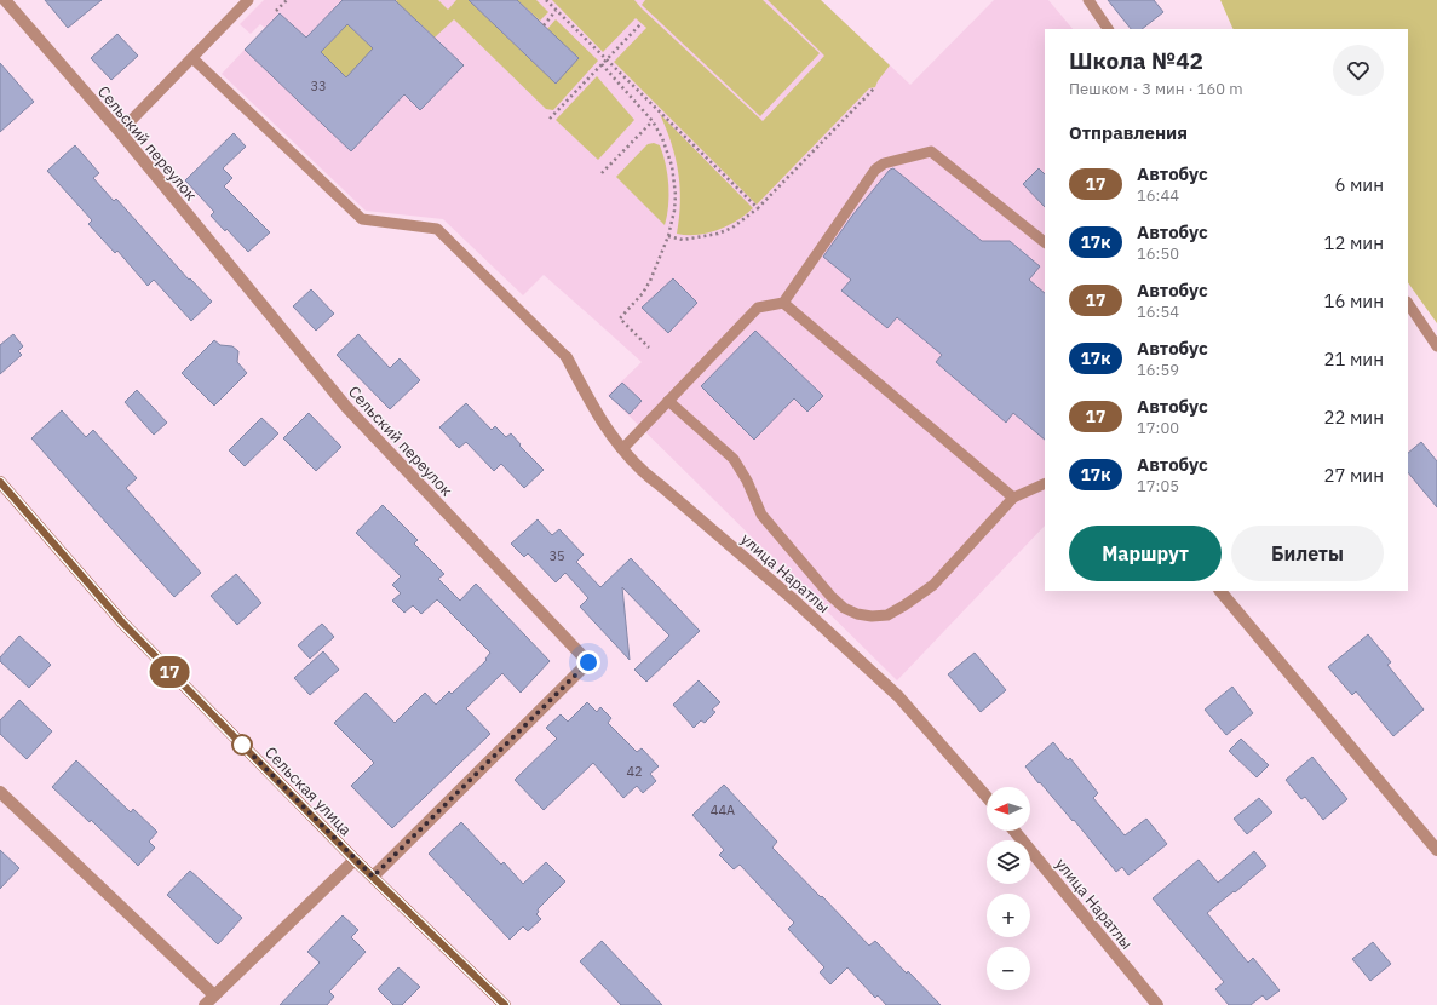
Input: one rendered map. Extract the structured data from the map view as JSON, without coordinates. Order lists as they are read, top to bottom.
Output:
{
  "streets": {
    "main road": ["Сельская улица"],
    "street": ["Сельский переулок", "улица Наратлы"]
  },
  "crossings": [
    ["Сельский переулок", "Сельская улица"]
  ],
  "lines": ["bus line 17"],
  "house_numbers": [
    "33",
    "35",
    "42",
    "44А"
  ],
  "north": "left",
  "page": {
    "on_map": "17",
    "heading": [
      ["Школа №42", "Пешком · 3 мин · 160 m"],
      "Отправления"
    ],
    "list": [
      {
        "mark": "17",
        "name": "Автобус",
        "note": "16:44",
        "value": "6 мин"
      },
      {
        "mark": "17к",
        "name": "Автобус",
        "note": "16:50",
        "value": "12 мин"
      },
      {
        "mark": "17",
        "name": "Автобус",
        "note": "16:54",
        "value": "16 мин"
      },
      {
        "mark": "17к",
        "name": "Автобус",
        "note": "16:59",
        "value": "21 мин"
      },
      {
        "mark": "17",
        "name": "Автобус",
        "note": "17:00",
        "value": "22 мин"
      },
      {
        "mark": "17к",
        "name": "Автобус",
        "note": "17:05",
        "value": "27 мин"
      }
    ],
    "buttons": ["Маршрут", "Билеты"],
    "map_buttons": ["+", "−"]
  }
}
